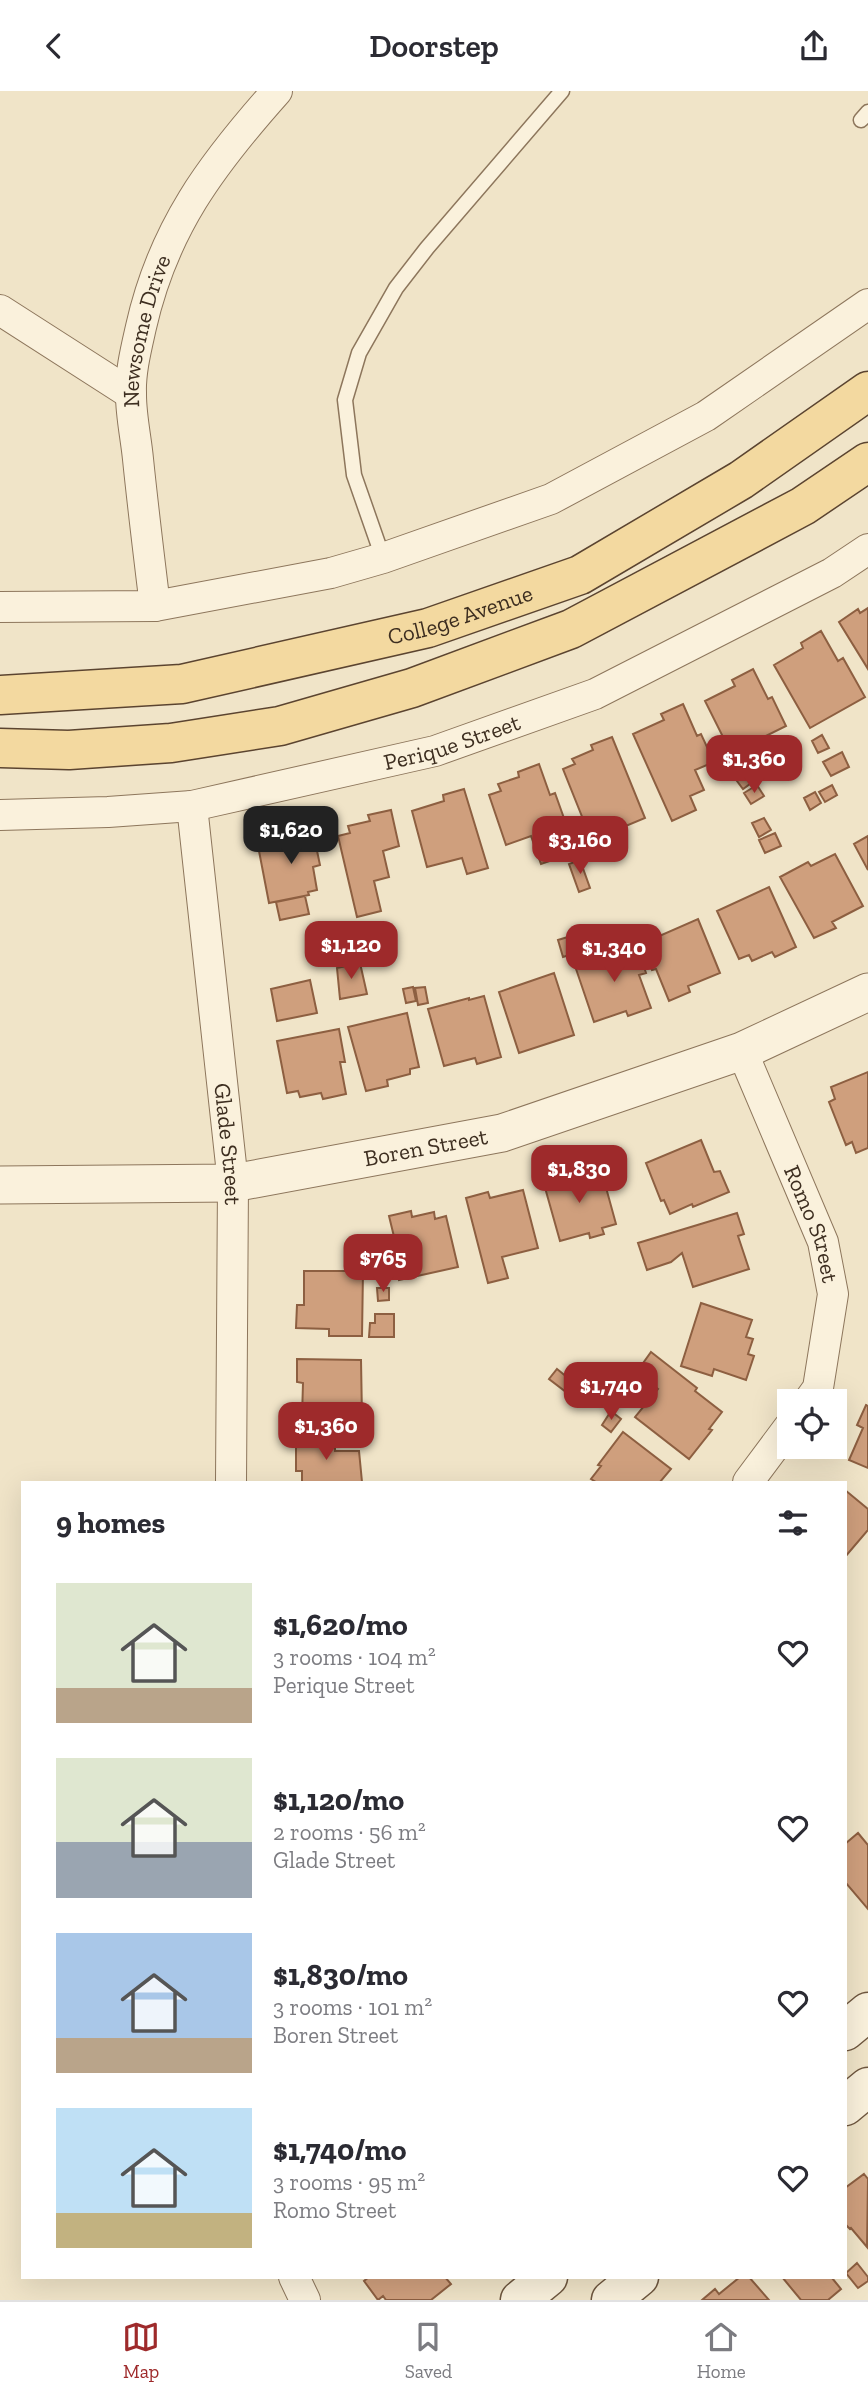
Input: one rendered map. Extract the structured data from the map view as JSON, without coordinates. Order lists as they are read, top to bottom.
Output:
{
  "streets": {
    "main road": ["College Avenue"],
    "street": [
      "Newsome Drive",
      "Perique Street",
      "Glade Street",
      "Boren Street",
      "Romo Street"
    ]
  },
  "crossings": [
    ["Perique Street", "Glade Street"],
    ["Glade Street", "Boren Street"],
    ["Boren Street", "Romo Street"]
  ],
  "page": {
    "header": "Doorstep",
    "price": [
      "$1,360",
      "$1,620",
      "$3,160",
      "$1,120",
      "$1,340",
      "$1,830",
      "$765",
      "$1,740",
      "$1,360"
    ],
    "heading": "9 homes",
    "list": [
      {
        "name": "$1,620/mo",
        "note": "3 rooms · 104 m² · Perique Street"
      },
      {
        "name": "$1,120/mo",
        "note": "2 rooms · 56 m² · Glade Street"
      },
      {
        "name": "$1,830/mo",
        "note": "3 rooms · 101 m² · Boren Street"
      },
      {
        "name": "$1,740/mo",
        "note": "3 rooms · 95 m² · Romo Street"
      }
    ],
    "tabs": ["Map", "Saved", "Home"]
  }
}
